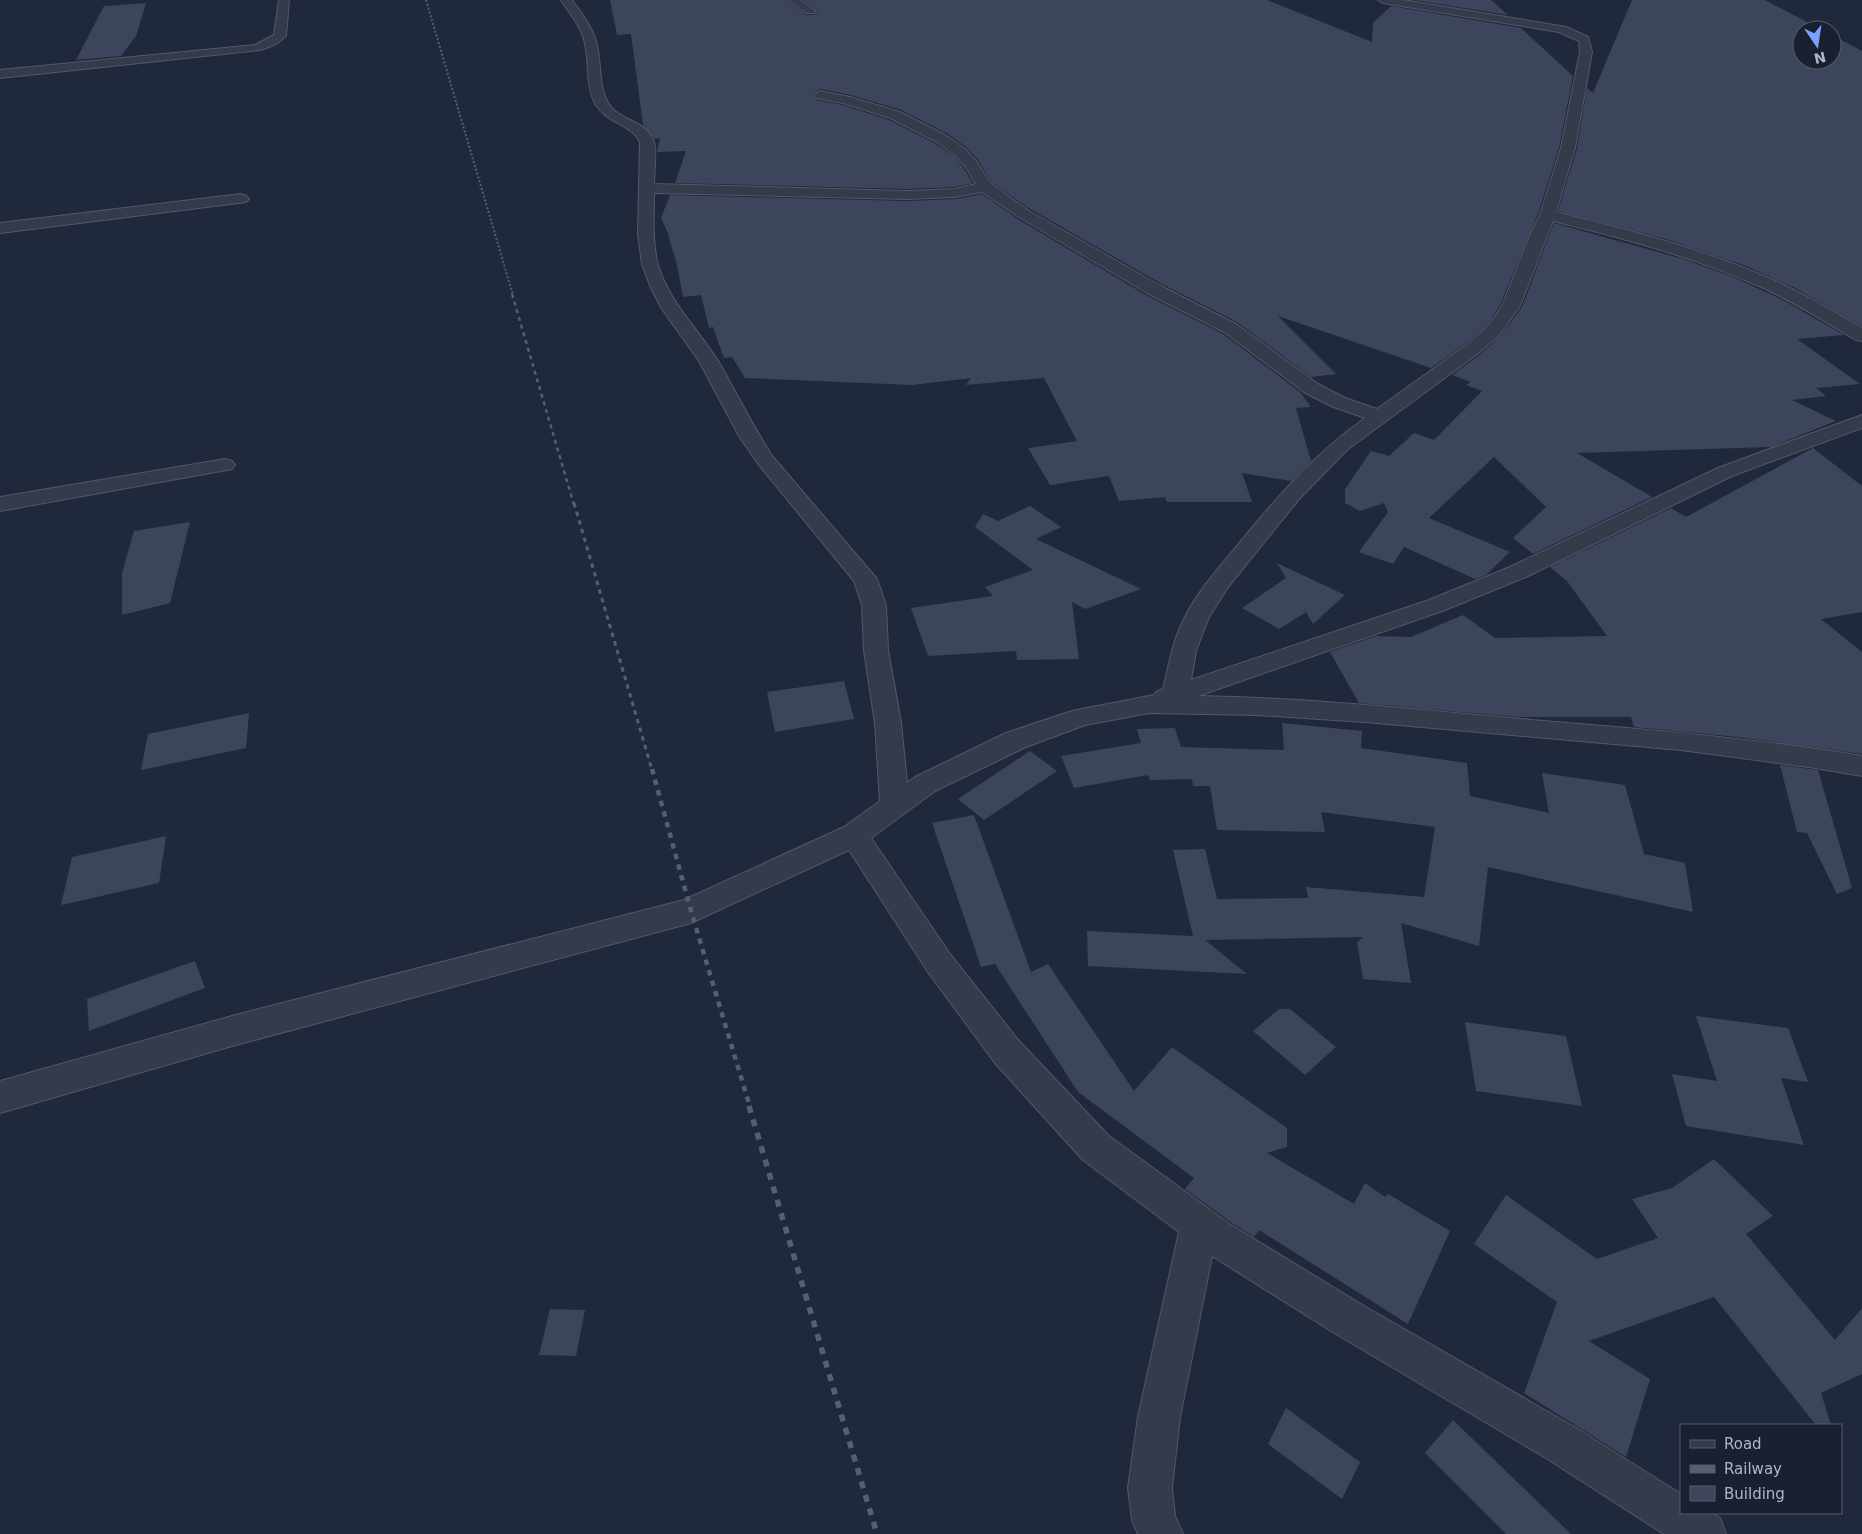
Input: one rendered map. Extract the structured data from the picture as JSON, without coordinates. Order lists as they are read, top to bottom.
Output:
{
  "legend": ["Road", "Railway", "Building"],
  "north": "bottom"
}
